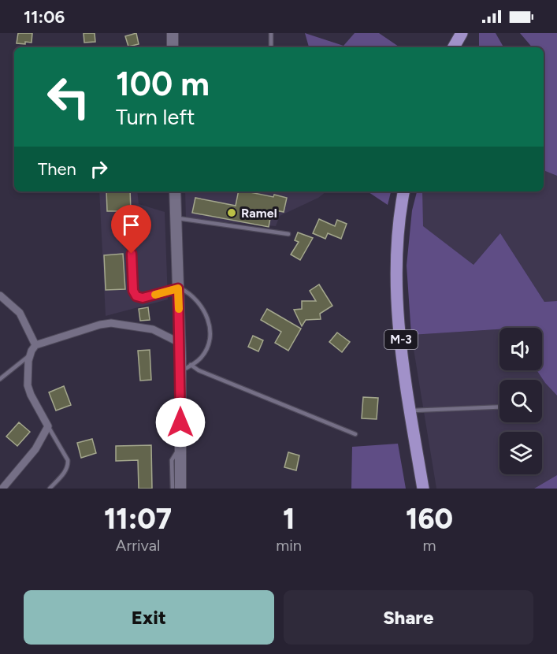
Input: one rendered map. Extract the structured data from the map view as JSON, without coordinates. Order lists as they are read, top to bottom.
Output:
{
  "streets": {
    "main road": ["M-3"]
  },
  "places": ["Ramel"],
  "page": {
    "status": "11:06",
    "turn": ["100 m", "Turn left"],
    "then": "Then",
    "eta": [
      "11:07",
      "Arrival",
      "1",
      "min",
      "160",
      "m"
    ],
    "buttons": ["Exit", "Share"]
  }
}
